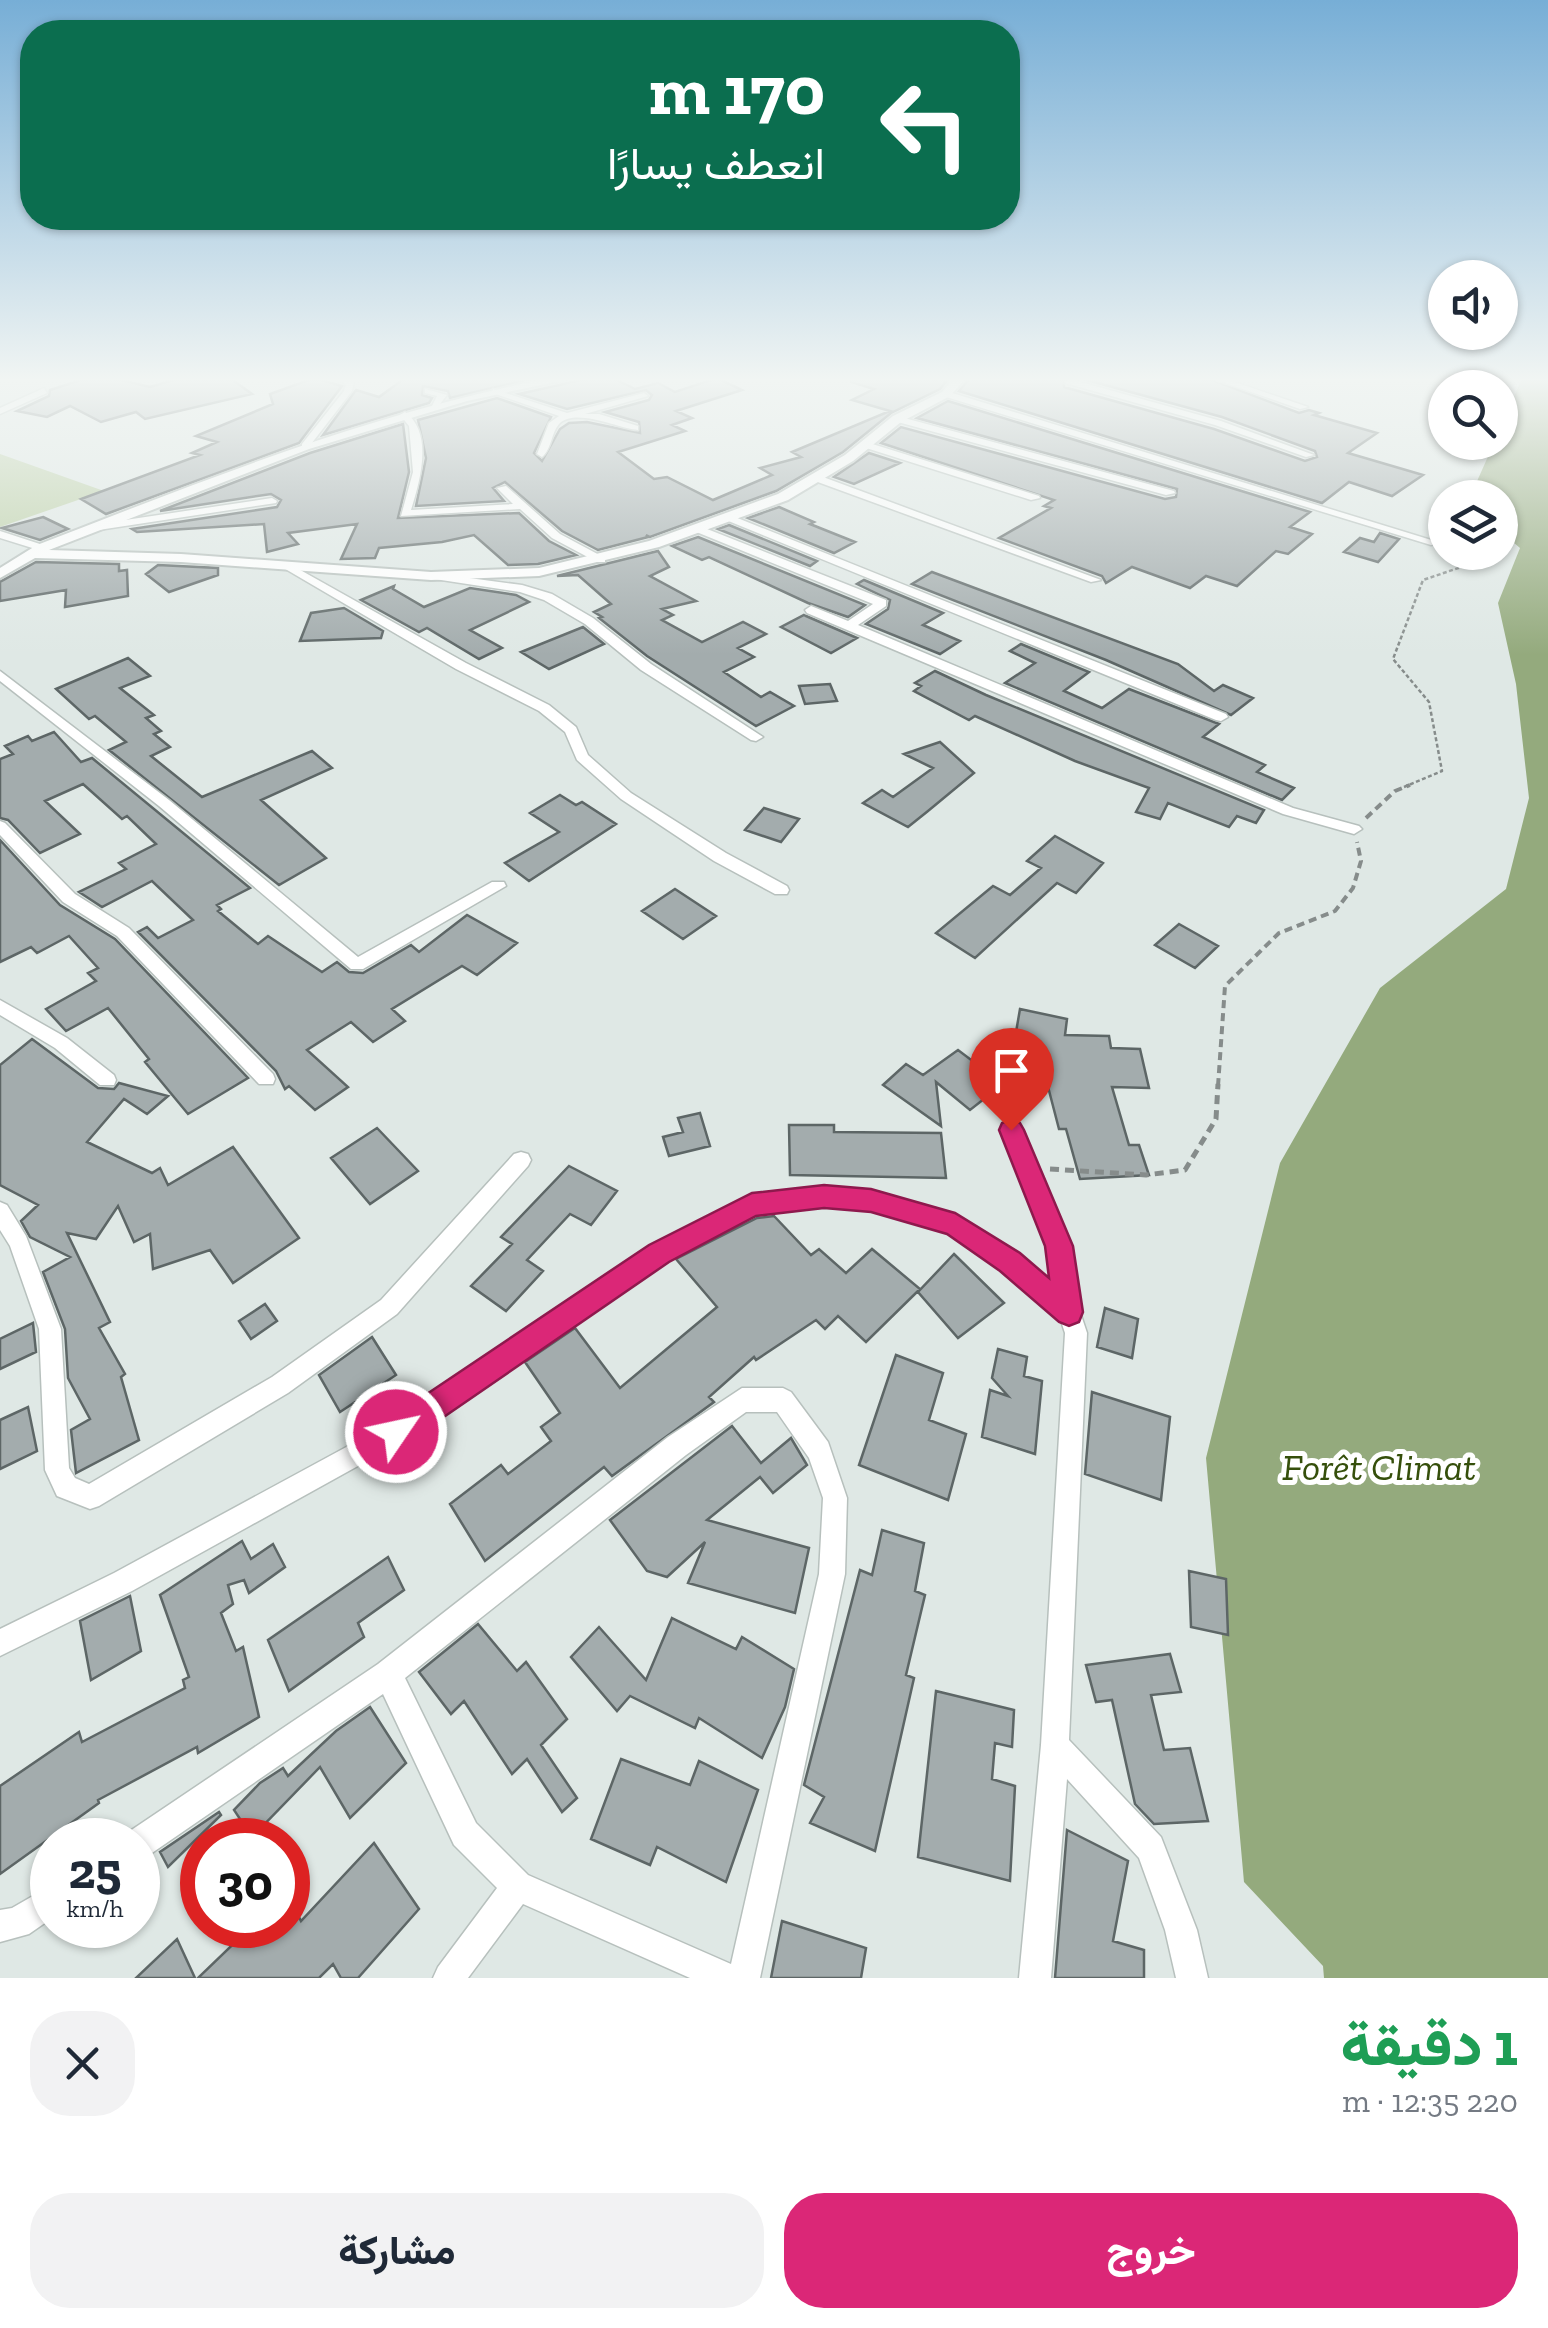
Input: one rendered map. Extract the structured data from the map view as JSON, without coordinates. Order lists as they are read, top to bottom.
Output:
{
  "parks": ["Forêt Climat"],
  "page": {
    "turn": ["170 m", "انعطف يسارًا"],
    "speed": "25 km/h",
    "limit": "30",
    "heading": ["1 دقيقة", "220 m · 12:35"],
    "buttons": ["خروج", "مشاركة"]
  }
}
